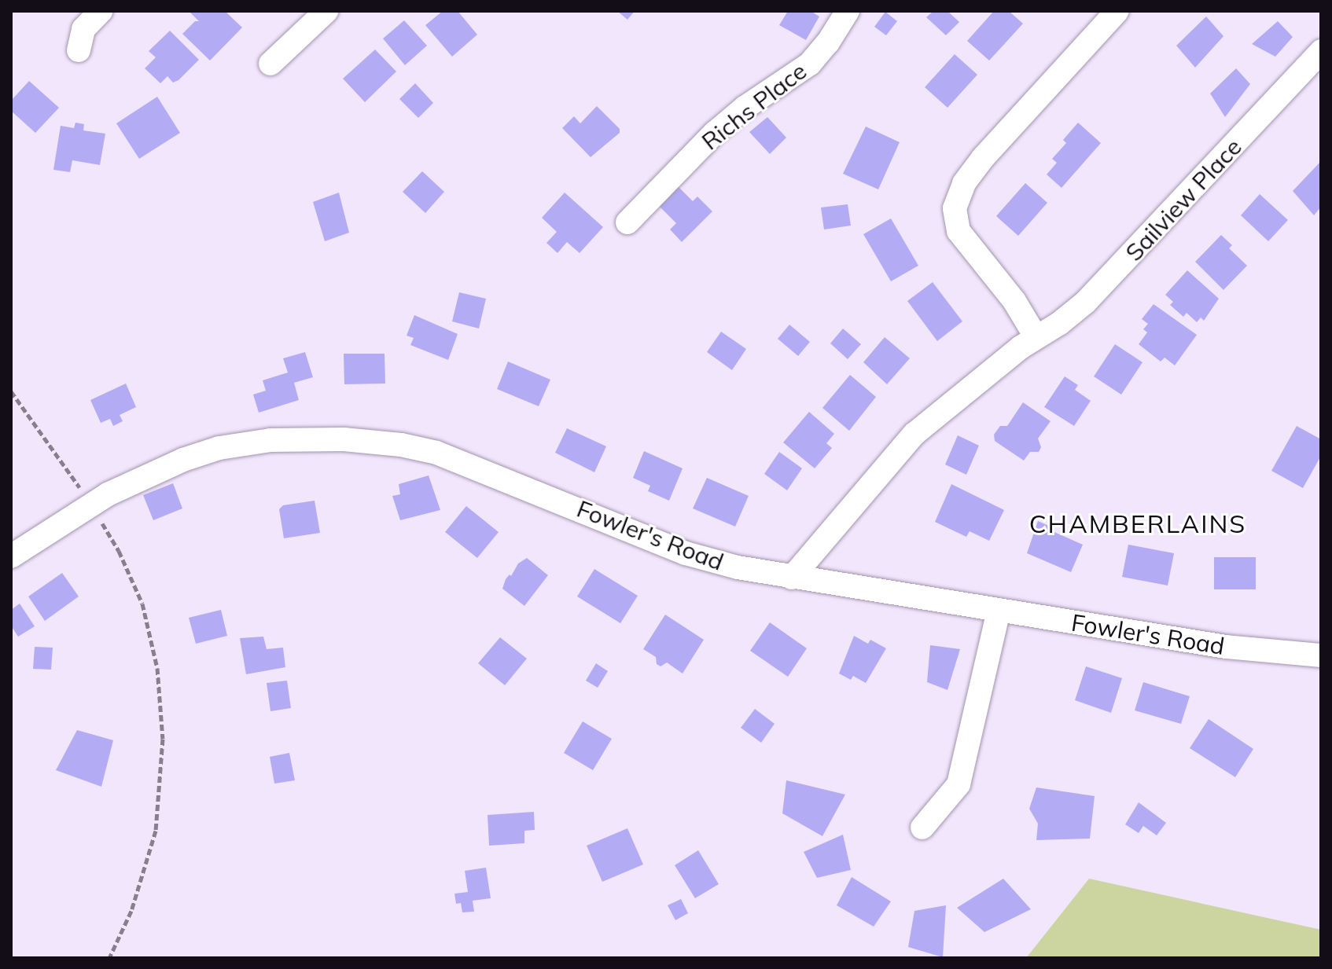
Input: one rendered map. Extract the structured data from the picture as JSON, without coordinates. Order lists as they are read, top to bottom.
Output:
{
  "streets": {
    "street": ["Richs Place", "Sailview Place", "Fowler's Road"]
  },
  "crossings": [
    ["Sailview Place", "Fowler's Road"]
  ],
  "districts": ["CHAMBERLAINS"]
}
